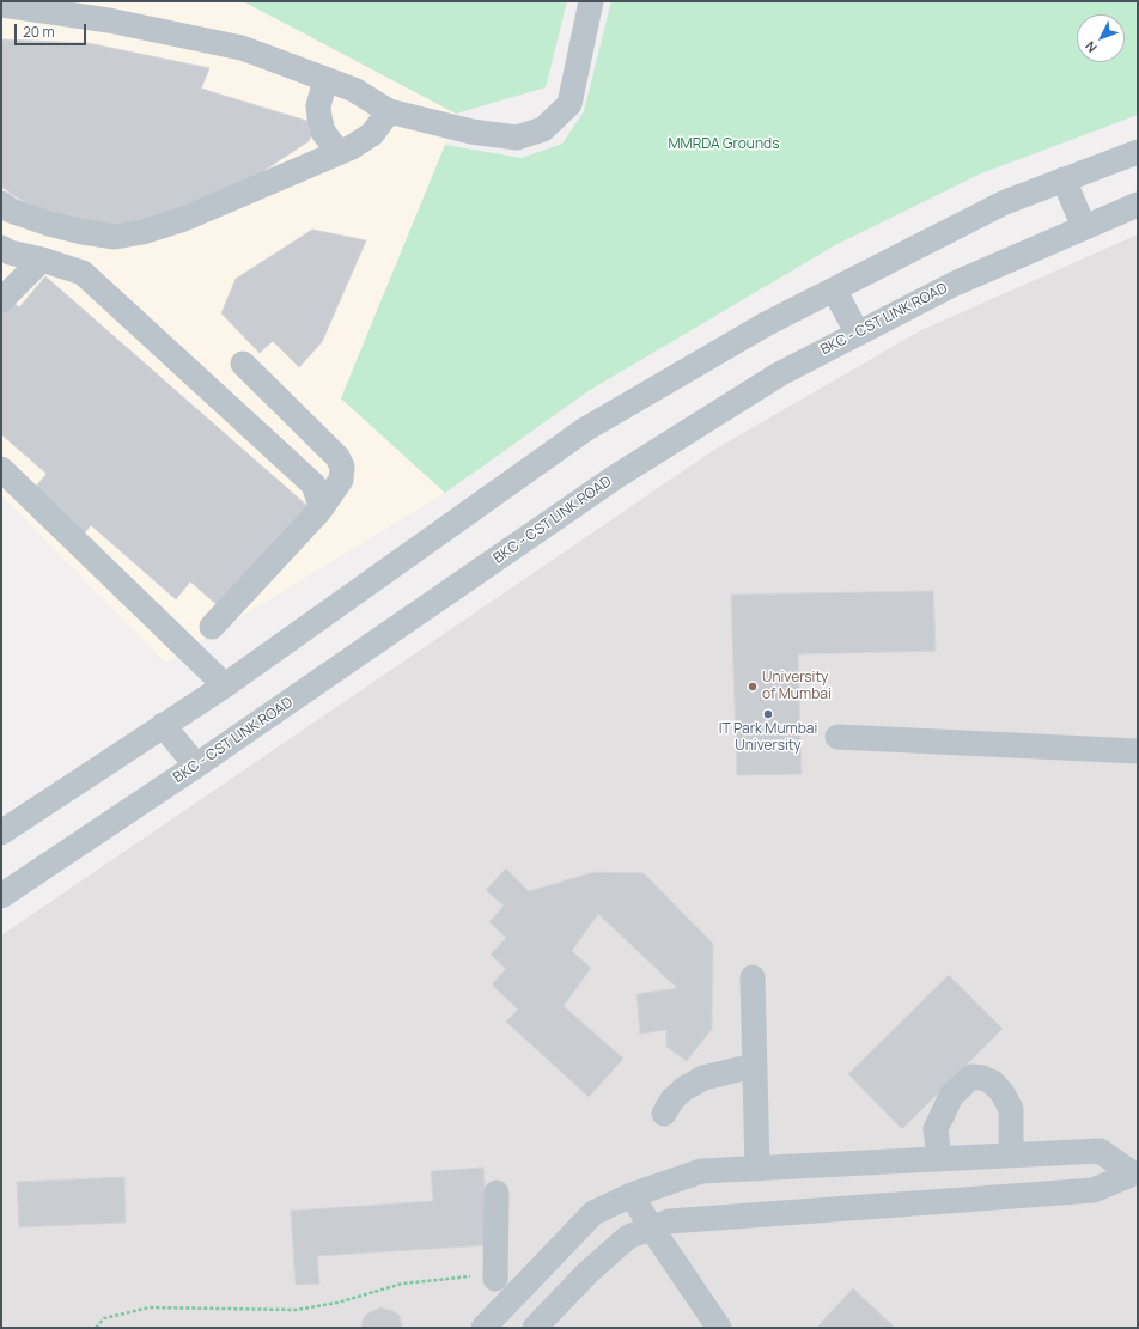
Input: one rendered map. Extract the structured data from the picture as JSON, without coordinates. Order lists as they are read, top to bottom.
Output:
{
  "streets": {
    "street": ["BKC - CST LINK ROAD"]
  },
  "parks": ["MMRDA Grounds"],
  "places": ["University of Mumbai", "IT Park Mumbai University"],
  "scale_bar": "20 m",
  "north": "bottom left"
}
